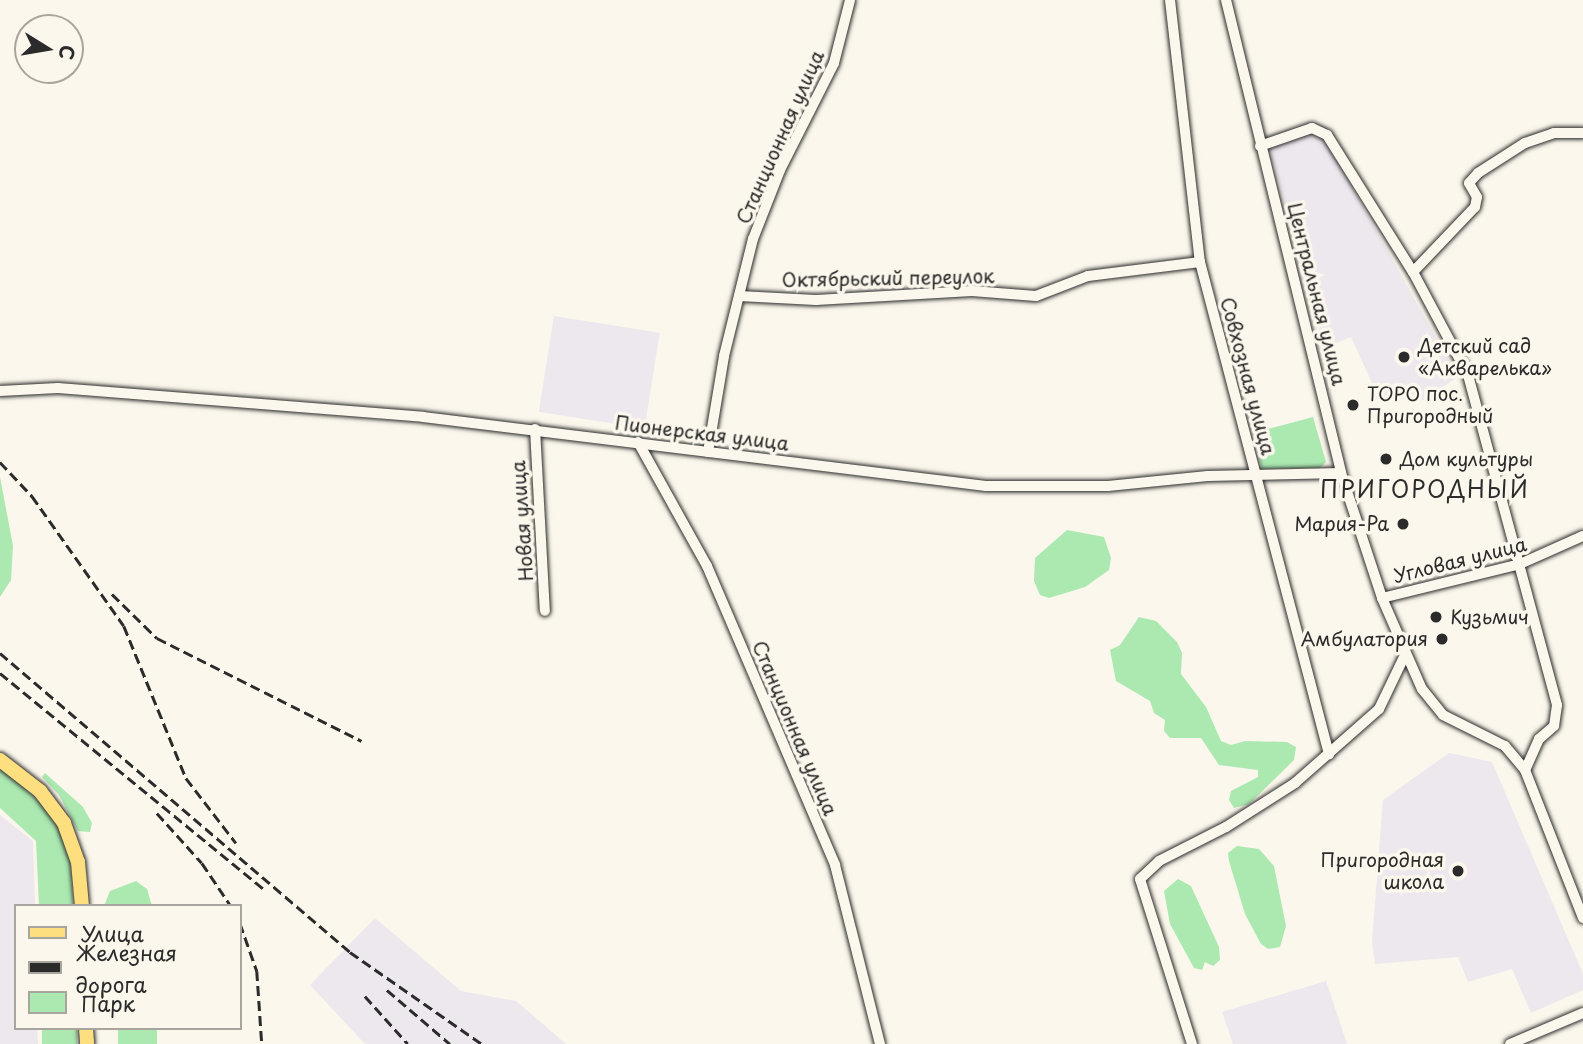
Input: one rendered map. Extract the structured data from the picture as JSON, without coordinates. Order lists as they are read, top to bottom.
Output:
{
  "streets": {
    "street": [
      "Станционная улица",
      "Октябрьский переулок",
      "Центральная улица",
      "Совхозная улица",
      "Пионерская улица",
      "Новая улица",
      "Угловая улица"
    ]
  },
  "crossings": [
    ["Станционная улица", "Октябрьский переулок"],
    ["Станционная улица", "Пионерская улица"],
    ["Октябрьский переулок", "Совхозная улица"],
    ["Центральная улица", "Пионерская улица"],
    ["Центральная улица", "Угловая улица"],
    ["Совхозная улица", "Пионерская улица"],
    ["Пионерская улица", "Новая улица"]
  ],
  "districts": ["ПРИГОРОДНЫЙ"],
  "places": [
    "Детский сад «Акварелька»",
    "ТОРО пос. Пригородный",
    "Дом культуры",
    "Мария-Ра",
    "Кузьмич",
    "Амбулатория",
    "Пригородная школа"
  ],
  "legend": ["Улица", "Железная дорога", "Парк"],
  "north": "right"
}
